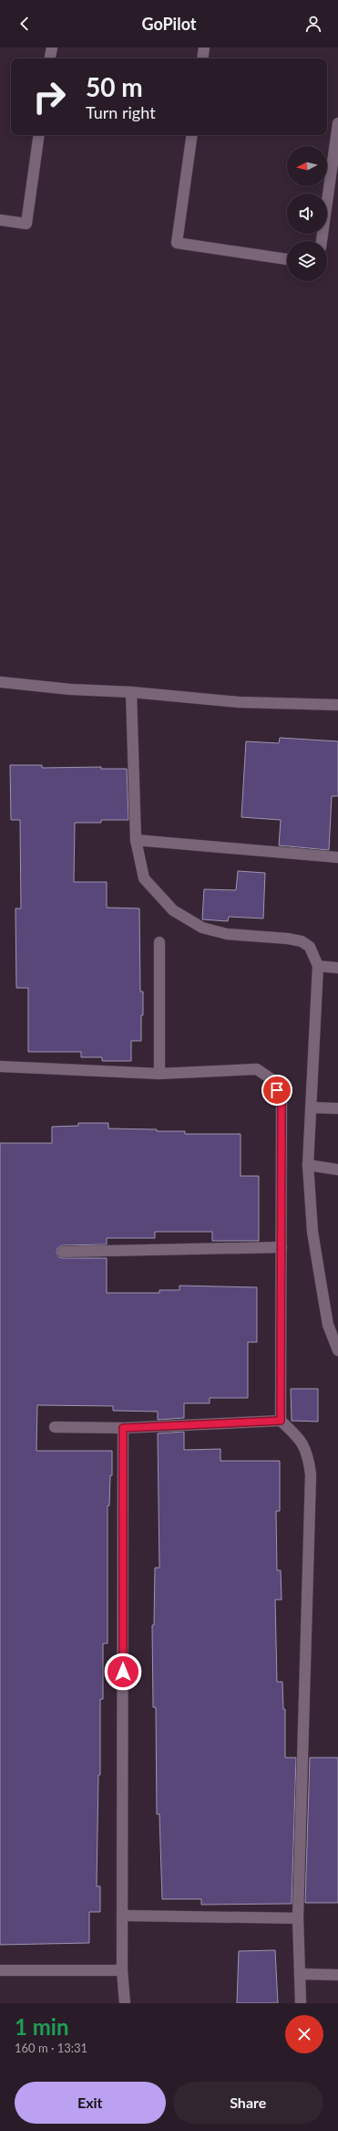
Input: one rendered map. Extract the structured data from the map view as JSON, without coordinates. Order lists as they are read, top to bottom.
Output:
{
  "north": "left",
  "page": {
    "header": "GoPilot",
    "turn": ["50 m", "Turn right"],
    "heading": ["1 min", "160 m · 13:31"],
    "buttons": ["Exit", "Share"]
  }
}
